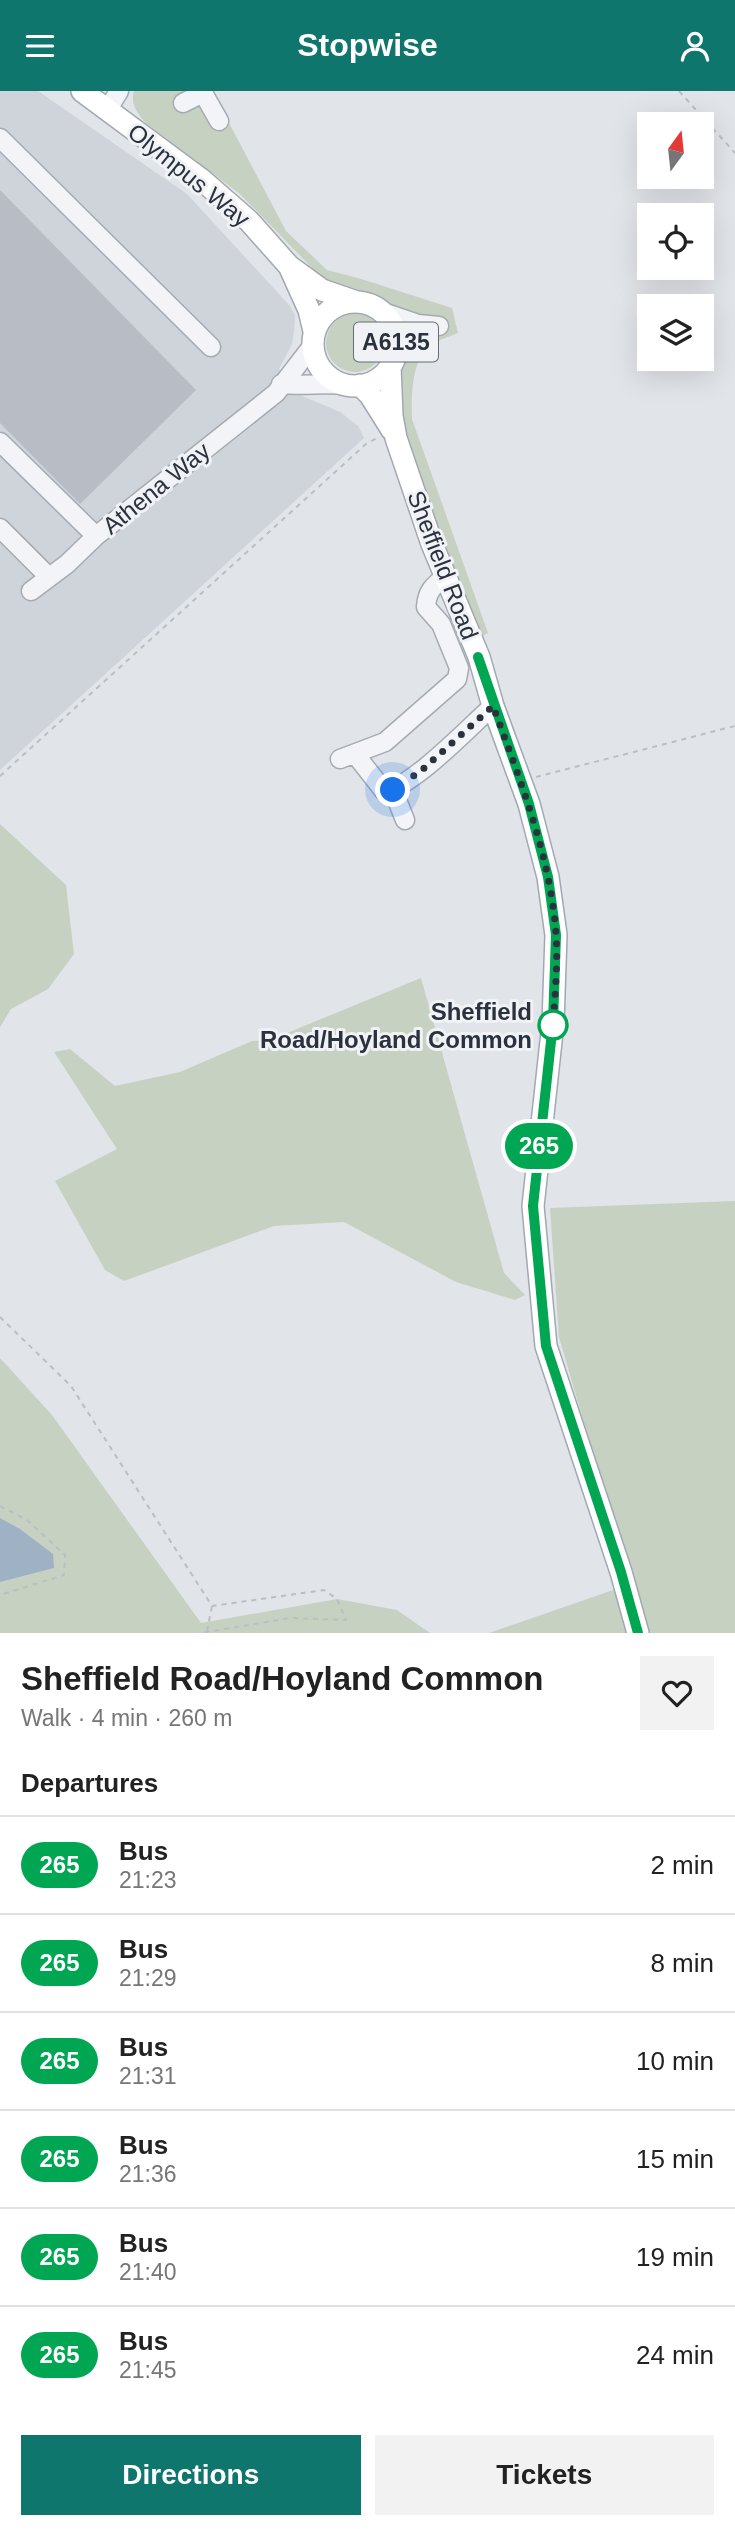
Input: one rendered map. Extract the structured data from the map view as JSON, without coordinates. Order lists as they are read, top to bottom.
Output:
{
  "streets": {
    "main road": ["Olympus Way", "A6135", "Sheffield Road"],
    "street": ["Athena Way"]
  },
  "crossings": [
    ["Olympus Way", "A6135"],
    ["Olympus Way", "Athena Way"],
    ["Olympus Way", "Sheffield Road"],
    ["A6135", "Athena Way"],
    ["A6135", "Sheffield Road"],
    ["Athena Way", "Sheffield Road"]
  ],
  "places": ["Sheffield Road/Hoyland Common"],
  "lines": ["bus line 265"],
  "north": "top",
  "page": {
    "header": "Stopwise",
    "on_map": "265",
    "heading": [
      ["Sheffield Road/Hoyland Common", "Walk · 4 min · 260 m"],
      "Departures"
    ],
    "list": [
      {
        "mark": "265",
        "name": "Bus",
        "note": "21:23",
        "value": "2 min"
      },
      {
        "mark": "265",
        "name": "Bus",
        "note": "21:29",
        "value": "8 min"
      },
      {
        "mark": "265",
        "name": "Bus",
        "note": "21:31",
        "value": "10 min"
      },
      {
        "mark": "265",
        "name": "Bus",
        "note": "21:36",
        "value": "15 min"
      },
      {
        "mark": "265",
        "name": "Bus",
        "note": "21:40",
        "value": "19 min"
      },
      {
        "mark": "265",
        "name": "Bus",
        "note": "21:45",
        "value": "24 min"
      }
    ],
    "buttons": ["Directions", "Tickets"]
  }
}
